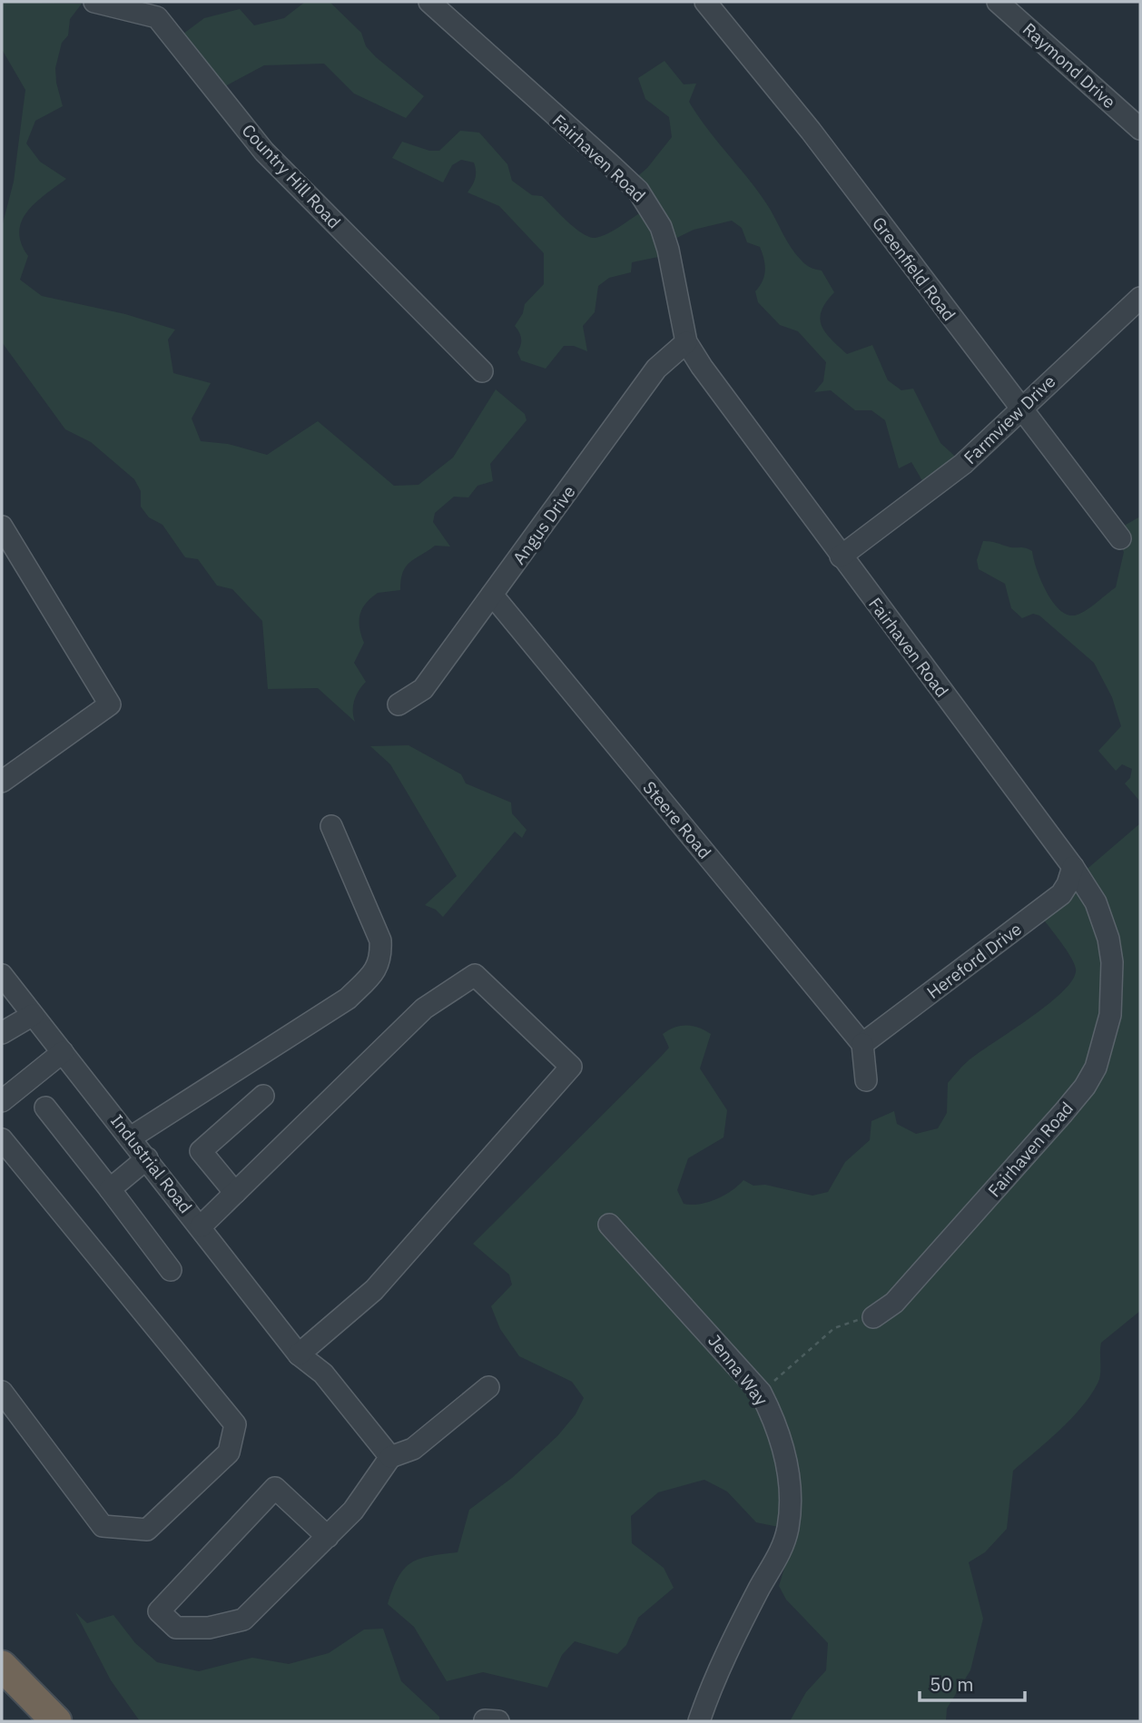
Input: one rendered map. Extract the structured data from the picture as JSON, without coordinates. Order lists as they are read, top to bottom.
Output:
{
  "streets": {
    "street": [
      "Raymond Drive",
      "Fairhaven Road",
      "Country Hill Road",
      "Greenfield Road",
      "Farmview Drive",
      "Angus Drive",
      "Steere Road",
      "Hereford Drive",
      "Industrial Road",
      "Jenna Way"
    ]
  },
  "crossings": [
    ["Fairhaven Road", "Farmview Drive"],
    ["Fairhaven Road", "Angus Drive"],
    ["Fairhaven Road", "Hereford Drive"],
    ["Greenfield Road", "Farmview Drive"],
    ["Angus Drive", "Steere Road"],
    ["Steere Road", "Hereford Drive"]
  ],
  "scale_bar": "50 m"
}
